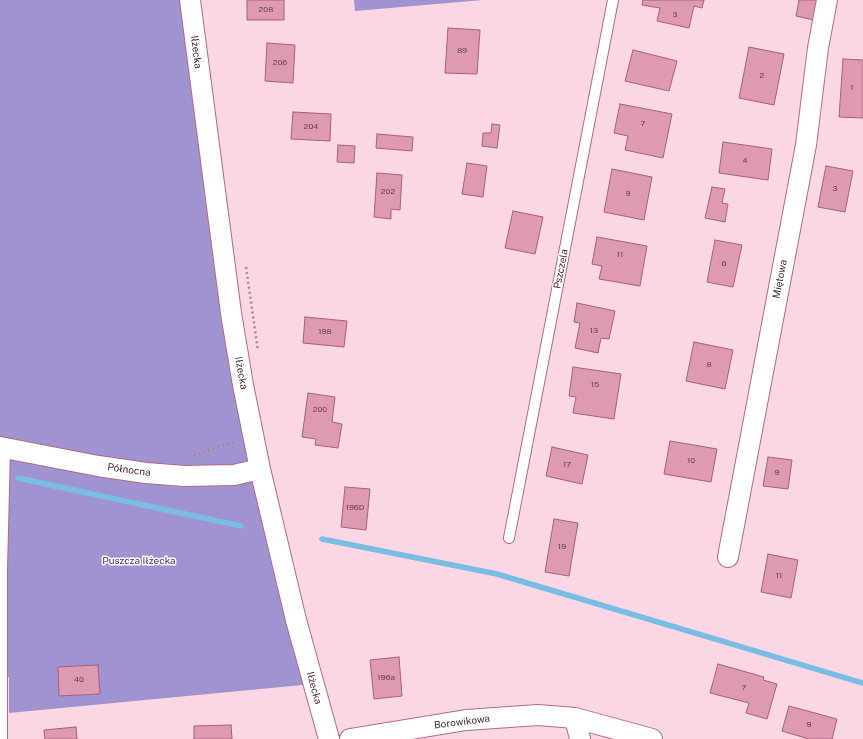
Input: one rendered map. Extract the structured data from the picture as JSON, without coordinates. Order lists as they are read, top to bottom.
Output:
{
  "streets": {
    "street": [
      "Iłżecka",
      "Miętowa",
      "Północna",
      "Borowikowa"
    ],
    "lane": ["Pszczela"]
  },
  "crossings": [
    ["Iłżecka", "Północna"]
  ],
  "parks": ["Puszcza Iłżecka"],
  "house_numbers": [
    "208",
    "3",
    "89",
    "206",
    "2",
    "1",
    "7",
    "204",
    "4",
    "3",
    "202",
    "9",
    "11",
    "6",
    "13",
    "198",
    "8",
    "15",
    "200",
    "10",
    "17",
    "9",
    "196D",
    "19",
    "11",
    "196a",
    "40",
    "7",
    "9"
  ]
}
